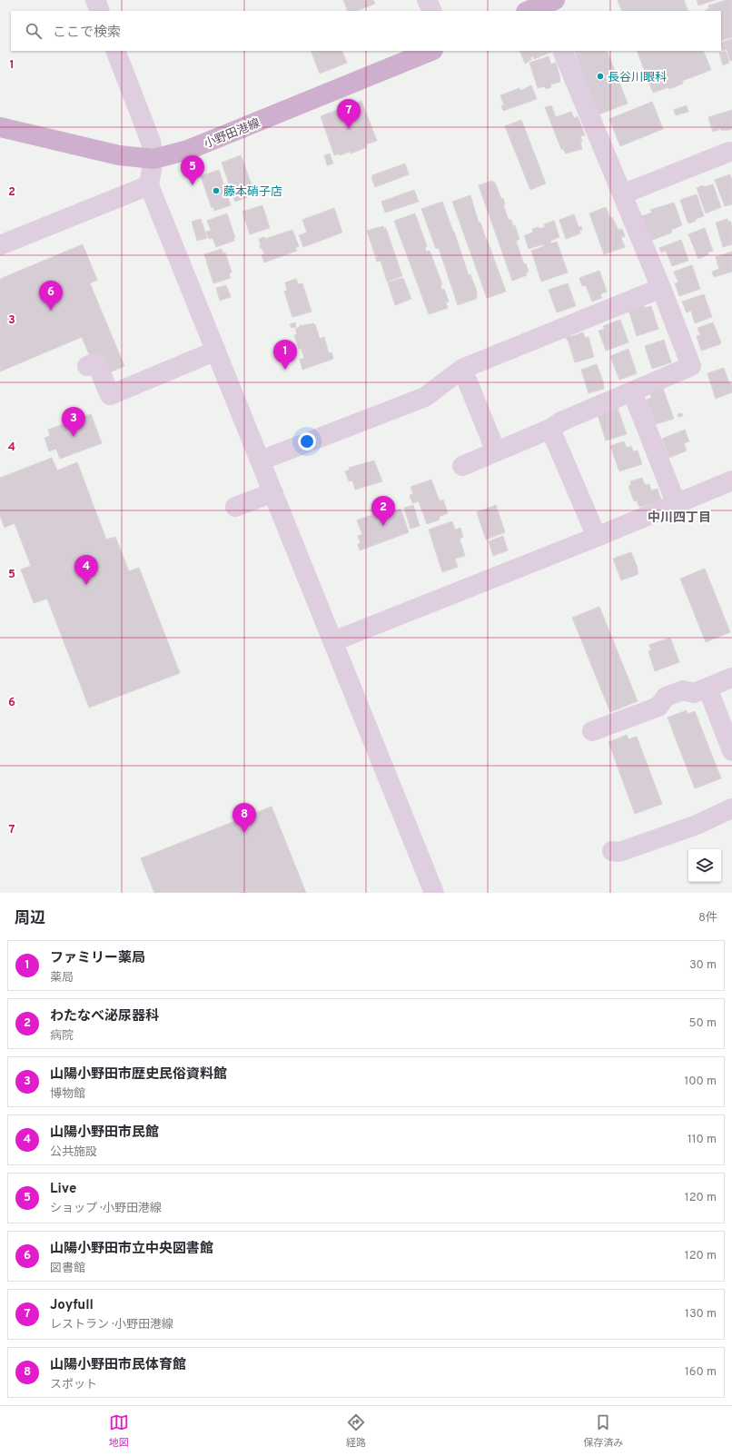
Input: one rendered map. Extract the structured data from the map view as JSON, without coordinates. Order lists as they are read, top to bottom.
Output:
{
  "streets": {
    "main road": ["小野田港線"]
  },
  "districts": ["中川四丁目"],
  "places": ["長谷川眼科", "藤本硝子店"],
  "page": {
    "search": "ここで検索",
    "pins": [
      "7",
      "5",
      "6",
      "1",
      "3",
      "2",
      "4",
      "8"
    ],
    "heading": ["周辺", "8件"],
    "list": [
      {
        "mark": "1",
        "name": "ファミリー薬局",
        "note": "薬局",
        "value": "30 m"
      },
      {
        "mark": "2",
        "name": "わたなべ泌尿器科",
        "note": "病院",
        "value": "50 m"
      },
      {
        "mark": "3",
        "name": "山陽小野田市歴史民俗資料館",
        "note": "博物館",
        "value": "100 m"
      },
      {
        "mark": "4",
        "name": "山陽小野田市民館",
        "note": "公共施設",
        "value": "110 m"
      },
      {
        "mark": "5",
        "name": "Live",
        "note": "ショップ · 小野田港線",
        "value": "120 m"
      },
      {
        "mark": "6",
        "name": "山陽小野田市立中央図書館",
        "note": "図書館",
        "value": "120 m"
      },
      {
        "mark": "7",
        "name": "Joyfull",
        "note": "レストラン · 小野田港線",
        "value": "130 m"
      },
      {
        "mark": "8",
        "name": "山陽小野田市民体育館",
        "note": "スポット",
        "value": "160 m"
      }
    ],
    "nav": ["地図", "経路", "保存済み"]
  },
  "grid": {
    "rows": [
      "1",
      "2",
      "3",
      "4",
      "5",
      "6",
      "7"
    ]
  }
}
